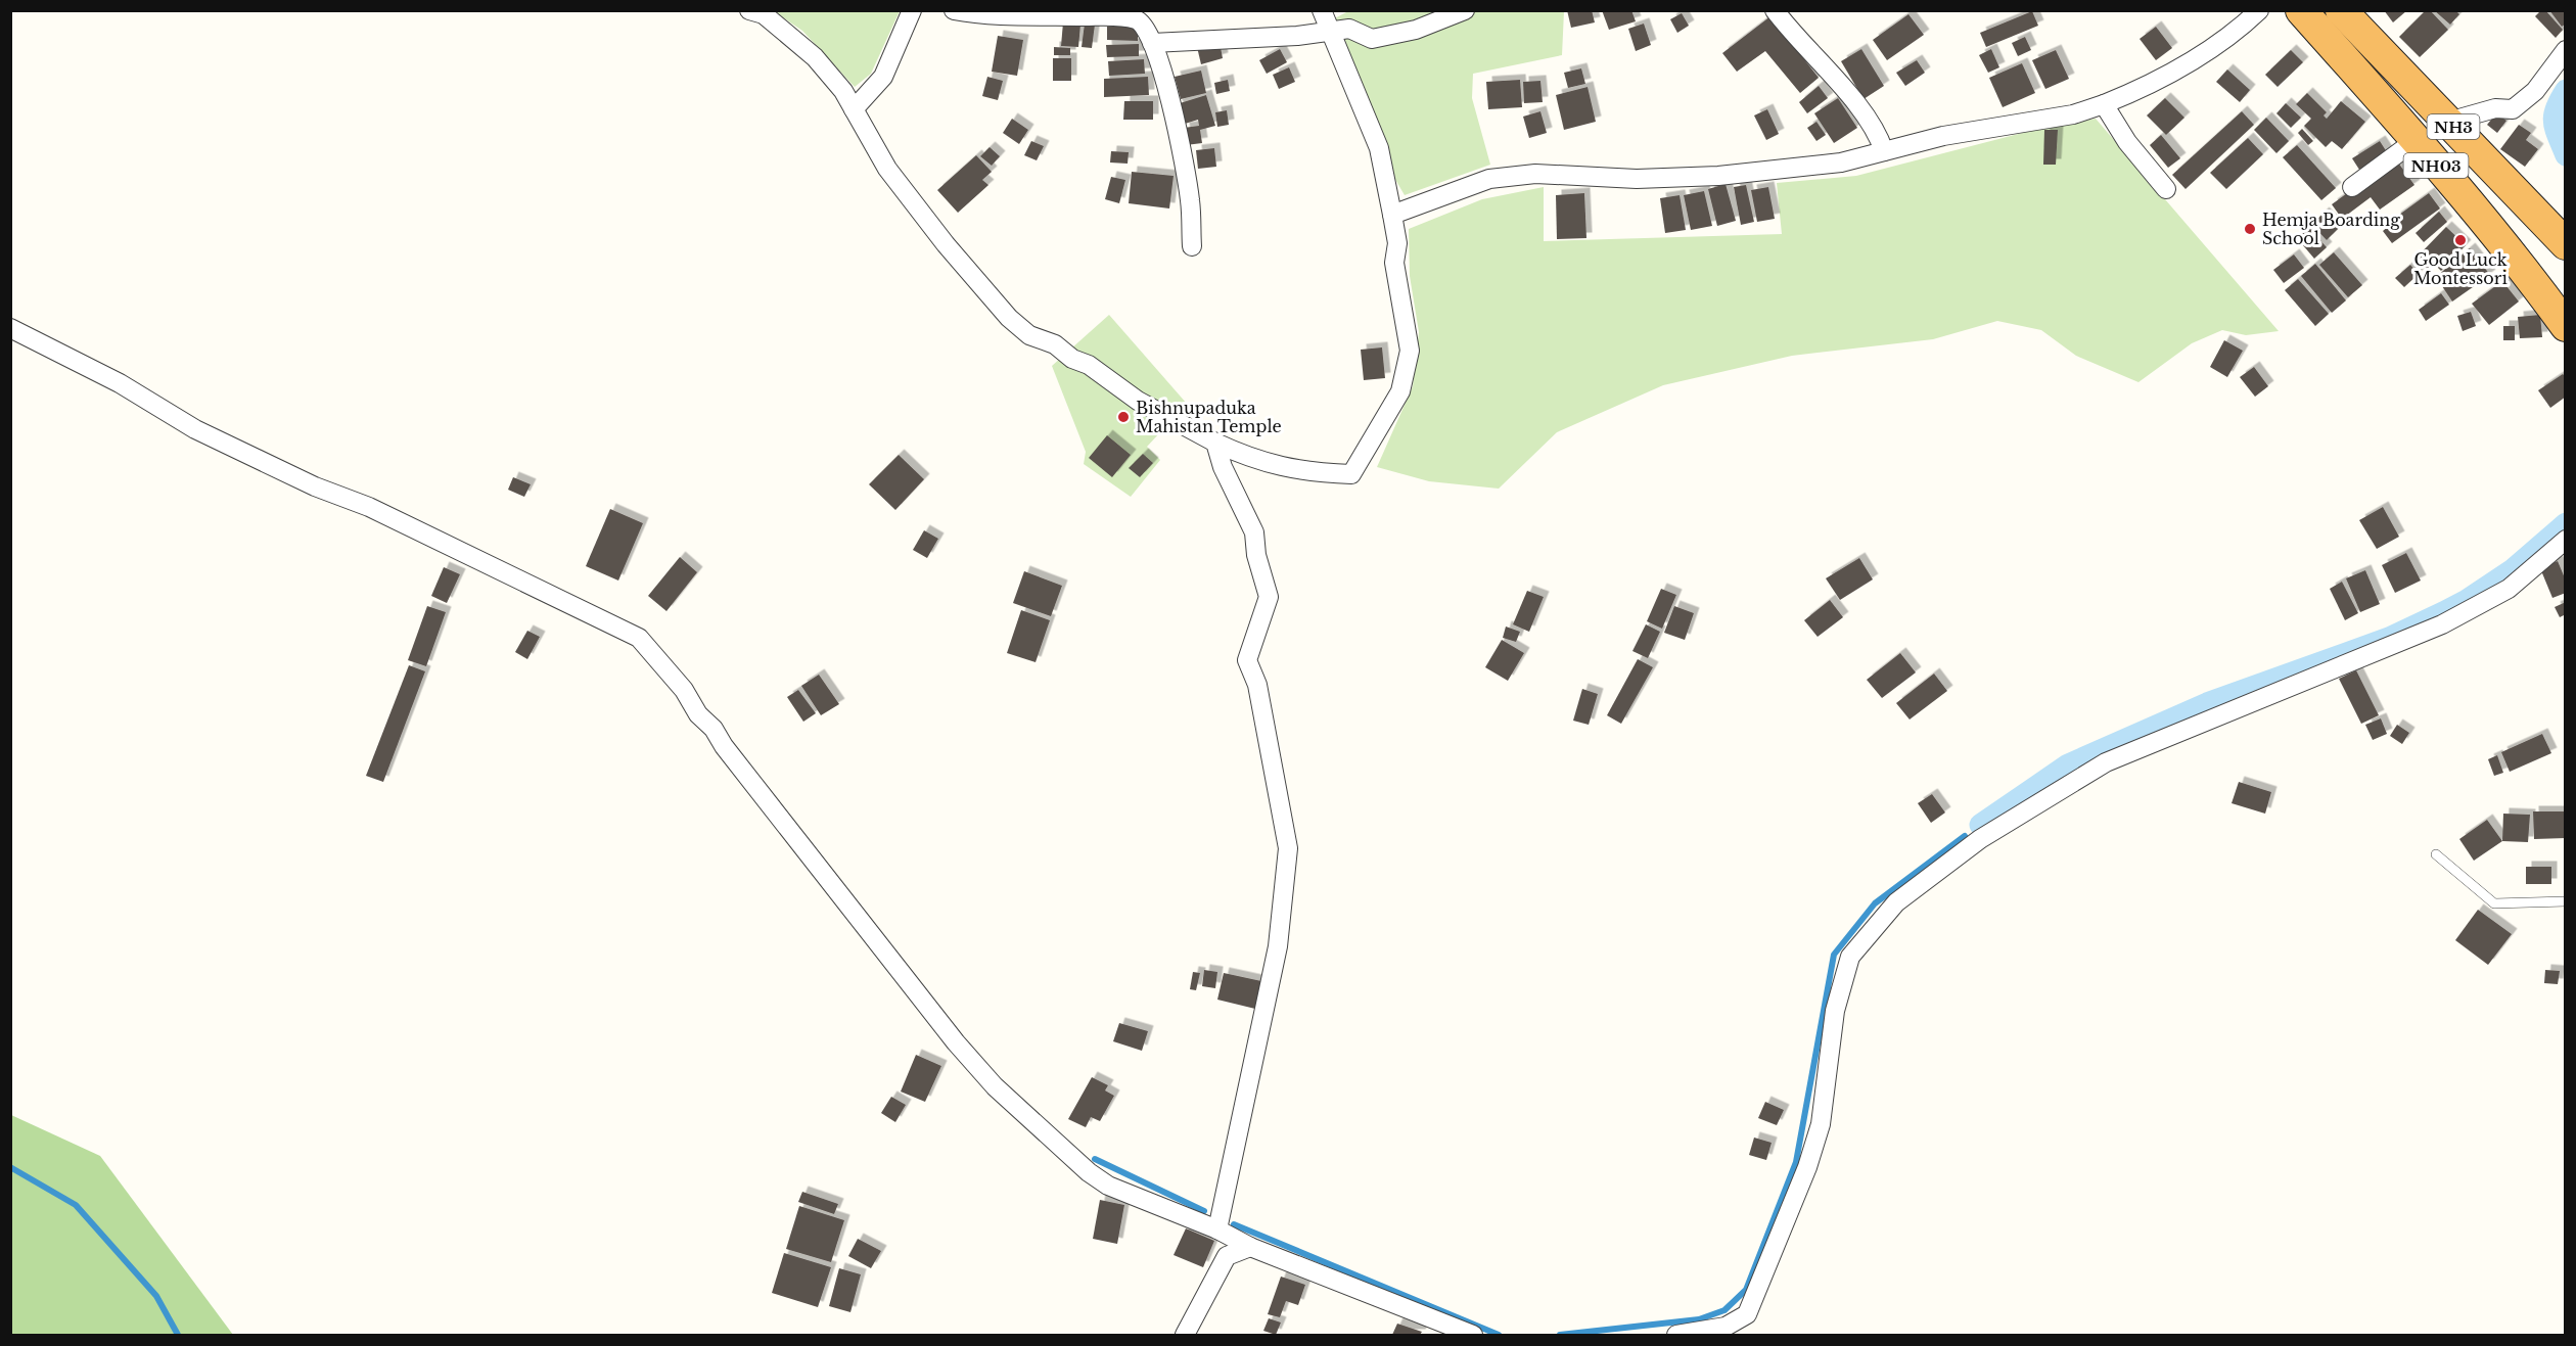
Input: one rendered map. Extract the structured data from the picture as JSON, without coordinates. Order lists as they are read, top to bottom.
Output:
{
  "streets": {
    "highway": ["NH3", "NH03"]
  },
  "places": ["Hemja Boarding School", "Good Luck Montessori", "Bishnupaduka Mahistan Temple"]
}
